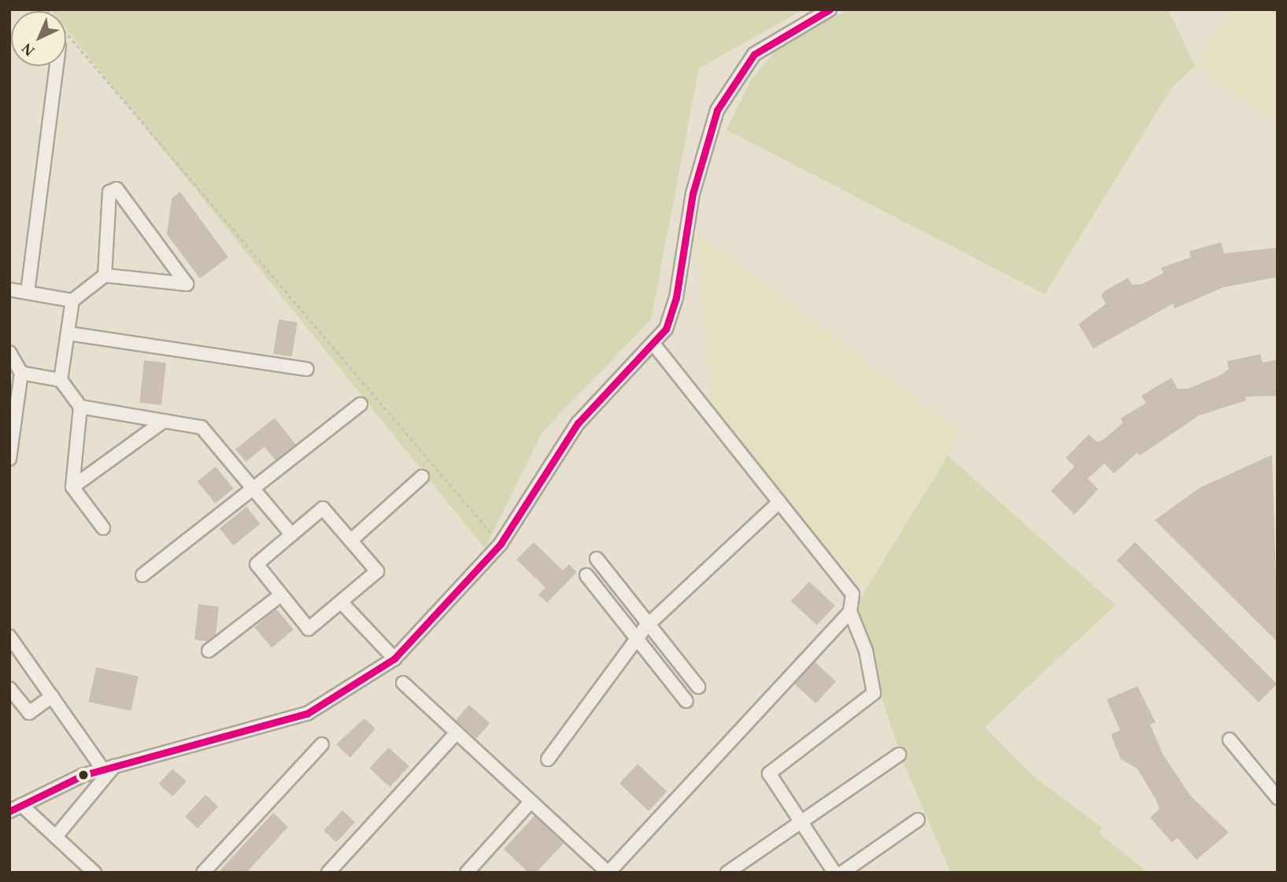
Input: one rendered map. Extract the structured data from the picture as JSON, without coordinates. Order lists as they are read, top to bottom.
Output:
{
  "north": "bottom left"
}
